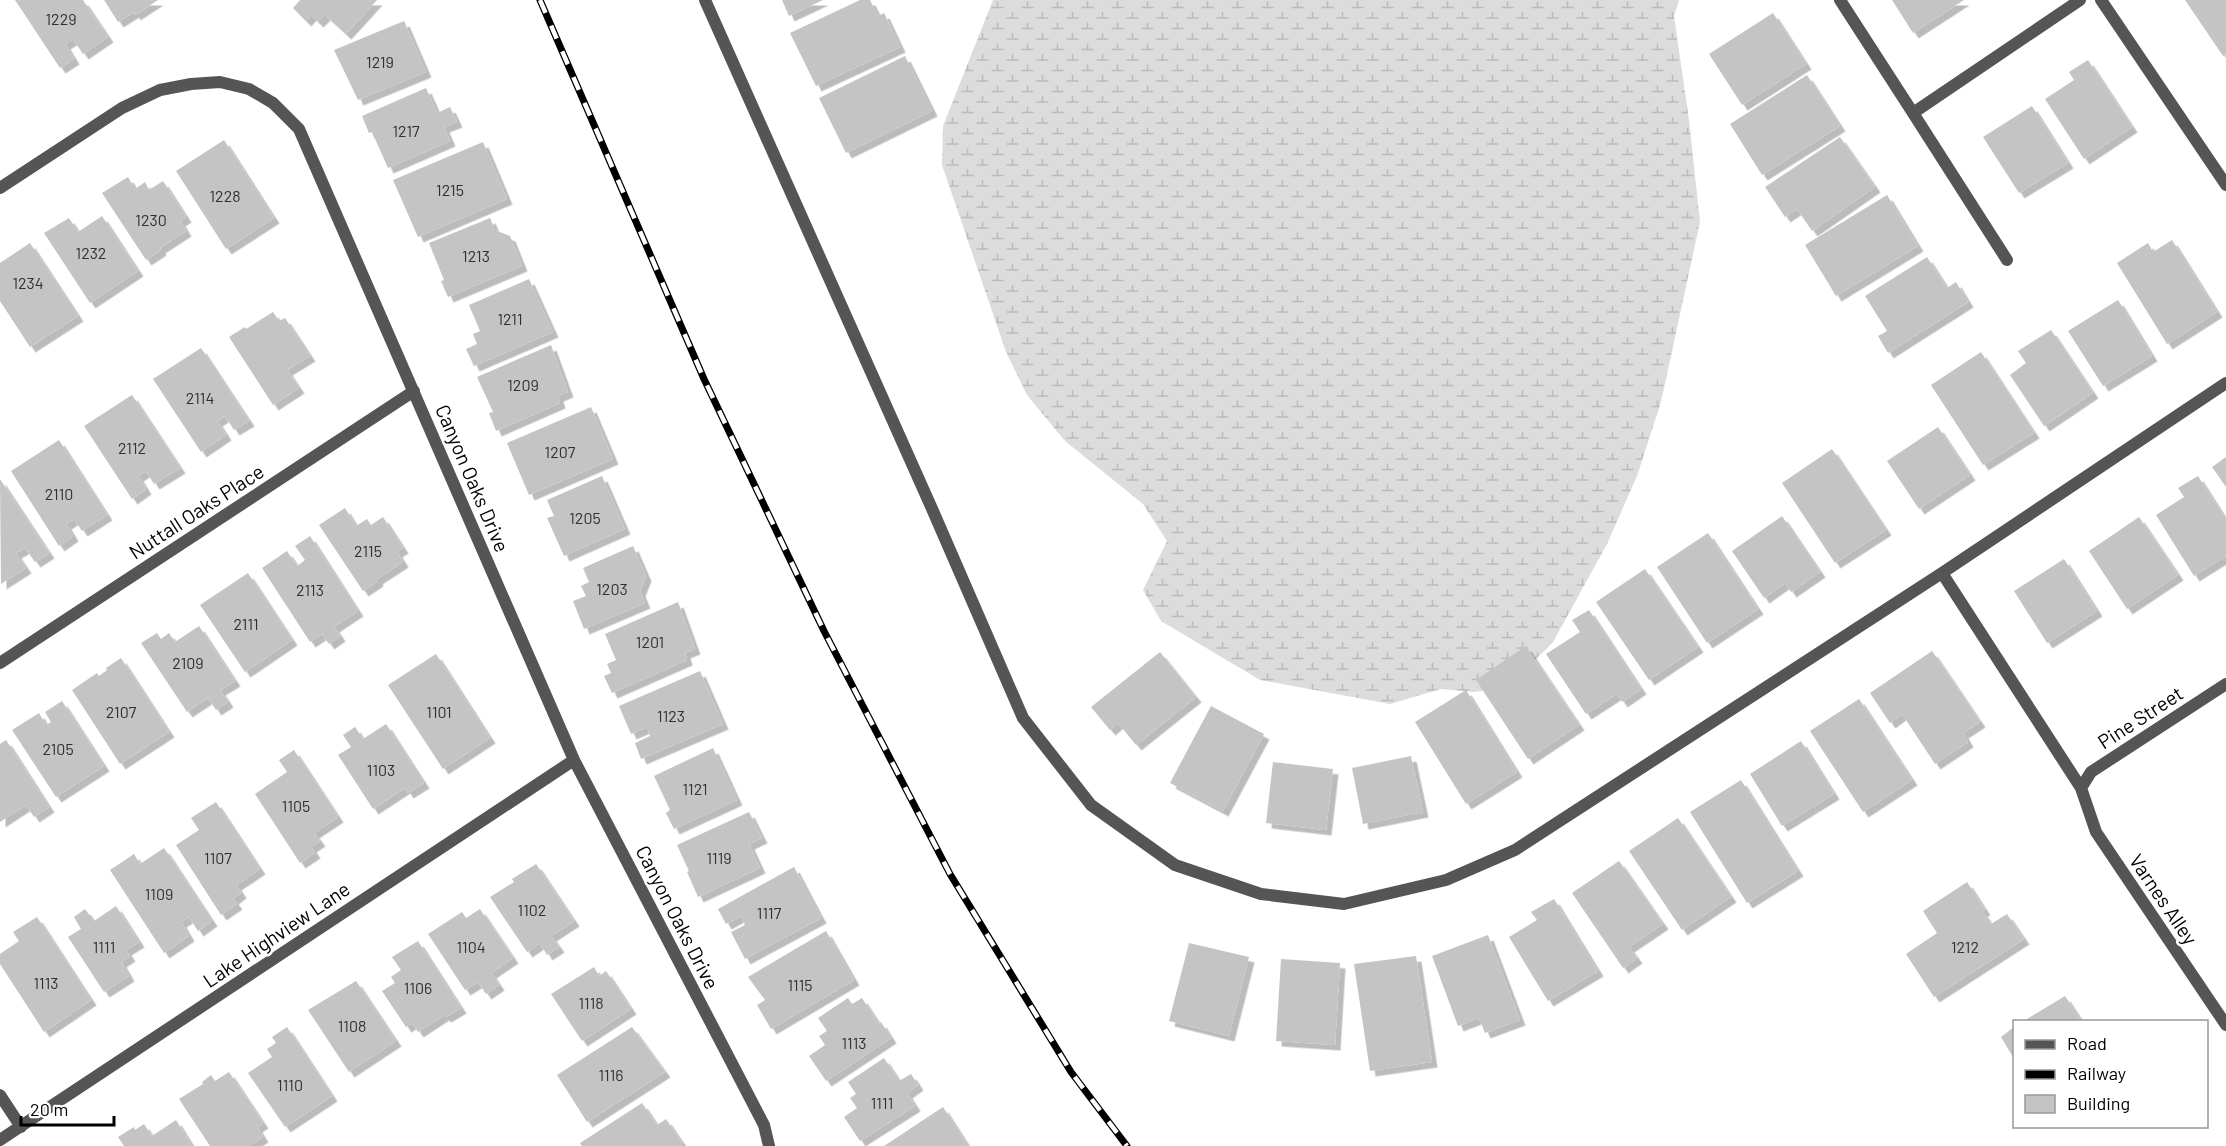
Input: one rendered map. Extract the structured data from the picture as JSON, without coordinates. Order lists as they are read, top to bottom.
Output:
{
  "streets": {
    "street": [
      "Canyon Oaks Drive",
      "Nuttall Oaks Place",
      "Pine Street",
      "Varnes Alley",
      "Lake Highview Lane"
    ]
  },
  "crossings": [
    ["Canyon Oaks Drive", "Nuttall Oaks Place"],
    ["Canyon Oaks Drive", "Lake Highview Lane"],
    ["Pine Street", "Varnes Alley"]
  ],
  "house_numbers": [
    "1229",
    "1219",
    "1217",
    "1215",
    "1228",
    "1230",
    "1232",
    "1213",
    "1234",
    "1211",
    "1209",
    "2114",
    "2112",
    "1207",
    "2110",
    "1205",
    "2115",
    "1203",
    "2113",
    "2111",
    "1201",
    "2109",
    "2107",
    "1101",
    "1123",
    "2105",
    "1103",
    "1121",
    "1105",
    "1107",
    "1119",
    "1109",
    "1102",
    "1117",
    "1111",
    "1104",
    "1212",
    "1113",
    "1115",
    "1106",
    "1118",
    "1108",
    "1113",
    "1116",
    "1110",
    "1111"
  ],
  "legend": ["Road", "Railway", "Building"],
  "scale_bar": "20 m"
}
